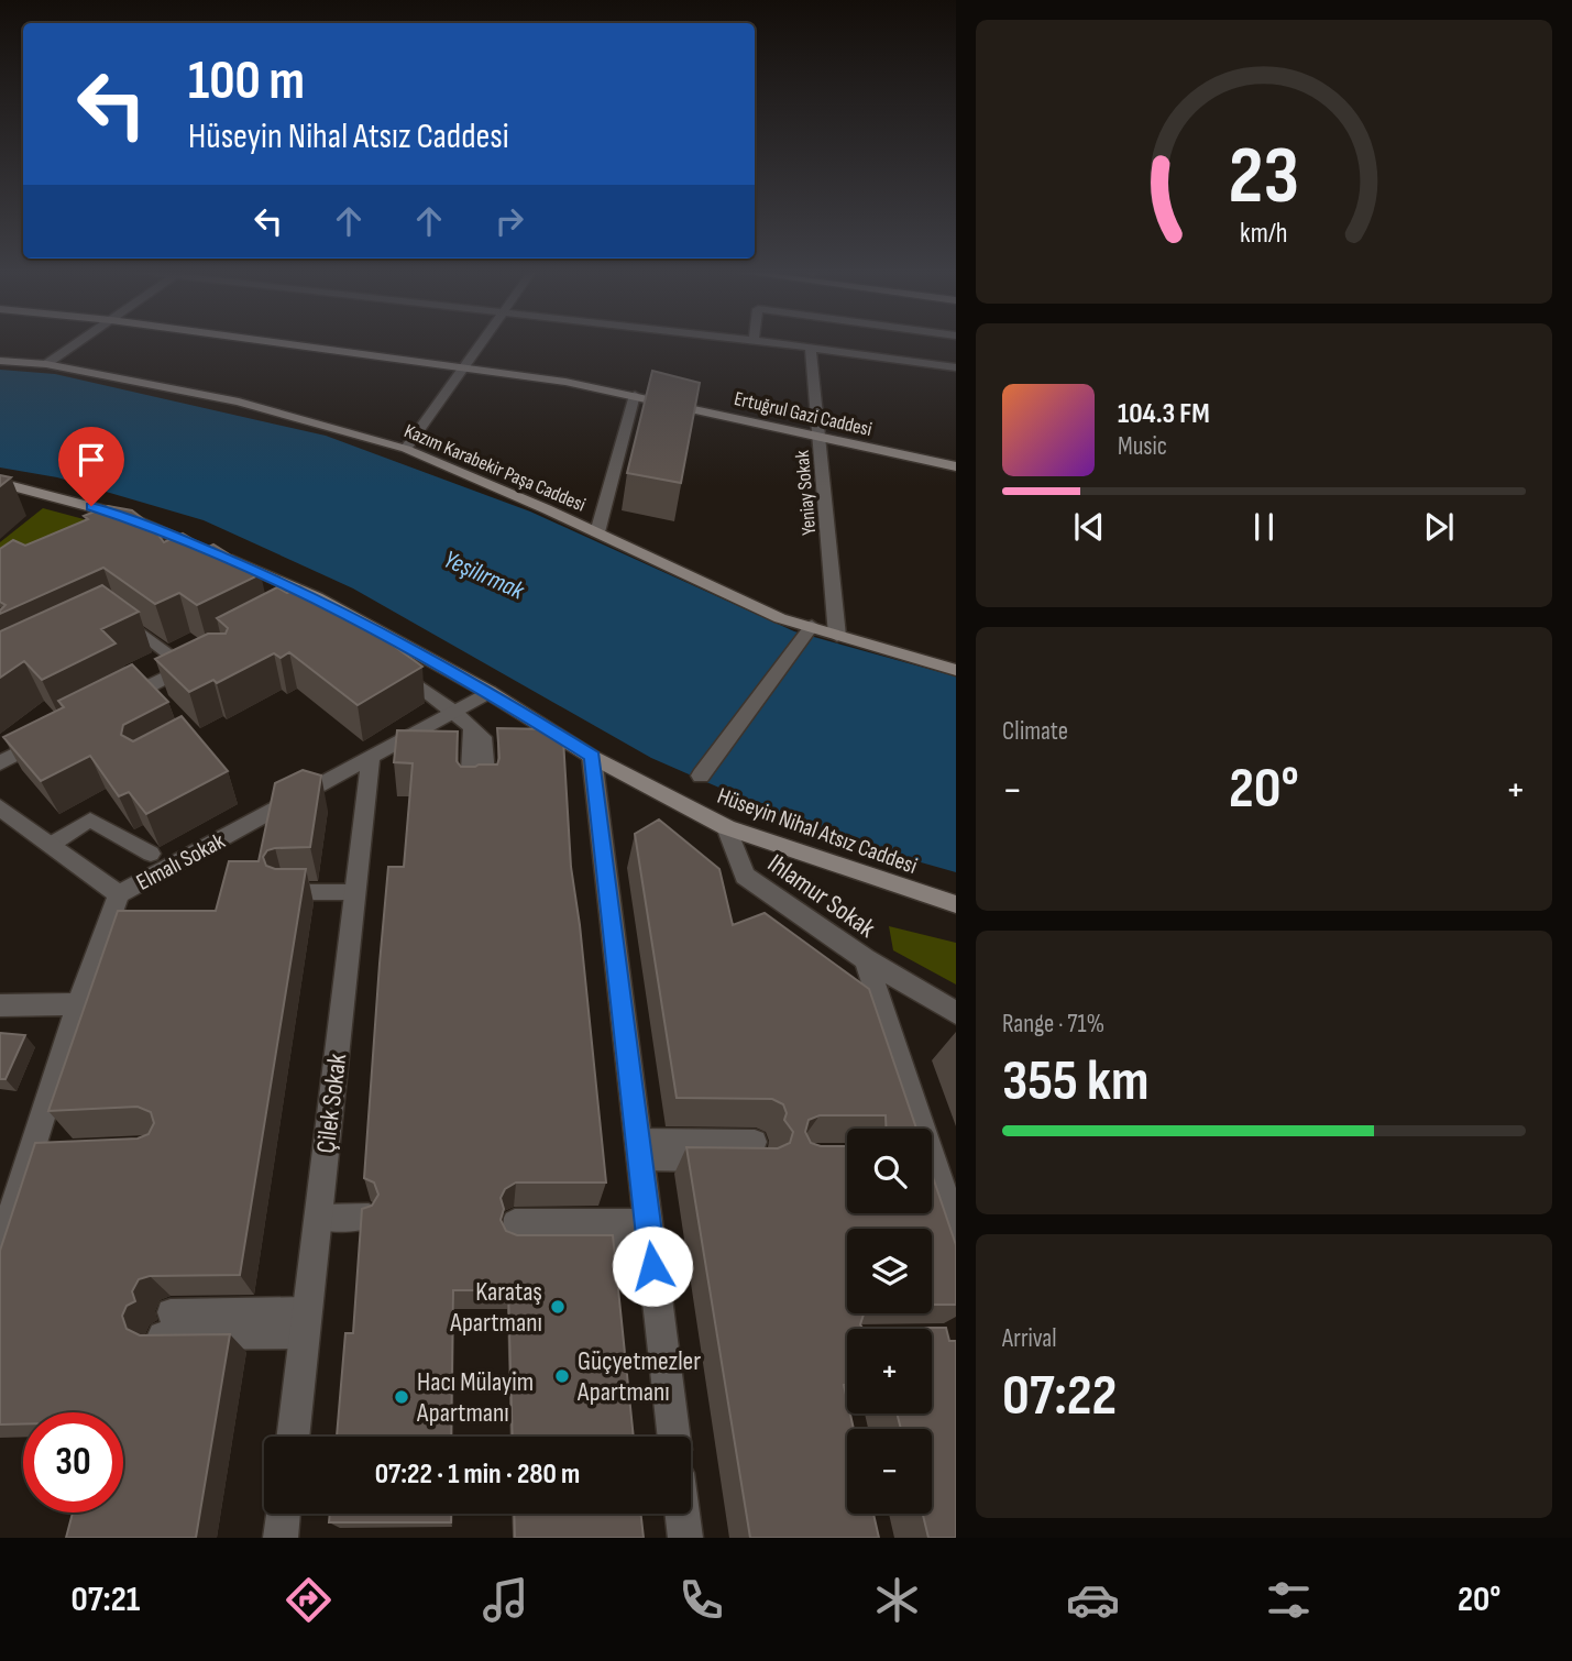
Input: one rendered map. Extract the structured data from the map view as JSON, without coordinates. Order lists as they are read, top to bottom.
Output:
{
  "streets": {
    "street": [
      "Ertuğrul Gazi Caddesi",
      "Kazım Karabekir Paşa Caddesi",
      "Yeniay Sokak",
      "Hüseyin Nihal Atsız Caddesi",
      "Elmalı Sokak",
      "Ihlamur Sokak",
      "Çilek Sokak"
    ]
  },
  "crossings": [
    ["Ertuğrul Gazi Caddesi", "Yeniay Sokak"],
    ["Kazım Karabekir Paşa Caddesi", "Yeniay Sokak"],
    ["Hüseyin Nihal Atsız Caddesi", "Elmalı Sokak"],
    ["Hüseyin Nihal Atsız Caddesi", "Ihlamur Sokak"],
    ["Elmalı Sokak", "Çilek Sokak"]
  ],
  "water": ["Yeşilırmak"],
  "places": ["Karataş Apartmanı", "Güçyetmezler Apartmanı", "Hacı Mülayim Apartmanı"],
  "page": {
    "turn": ["100 m", "Hüseyin Nihal Atsız Caddesi"],
    "song": ["104.3 FM", "Music"],
    "tile": [
      "Climate",
      ["Range · 71%", "355 km"],
      ["Arrival", "07:22"]
    ],
    "heat": ["−", "20°", "+"],
    "map_buttons": ["+", "−"],
    "limit": "30",
    "trip": "07:22 · 1 min · 280 m",
    "tabs": ["07:21", "20°"],
    "gauge": ["23", "km/h"]
  }
}
